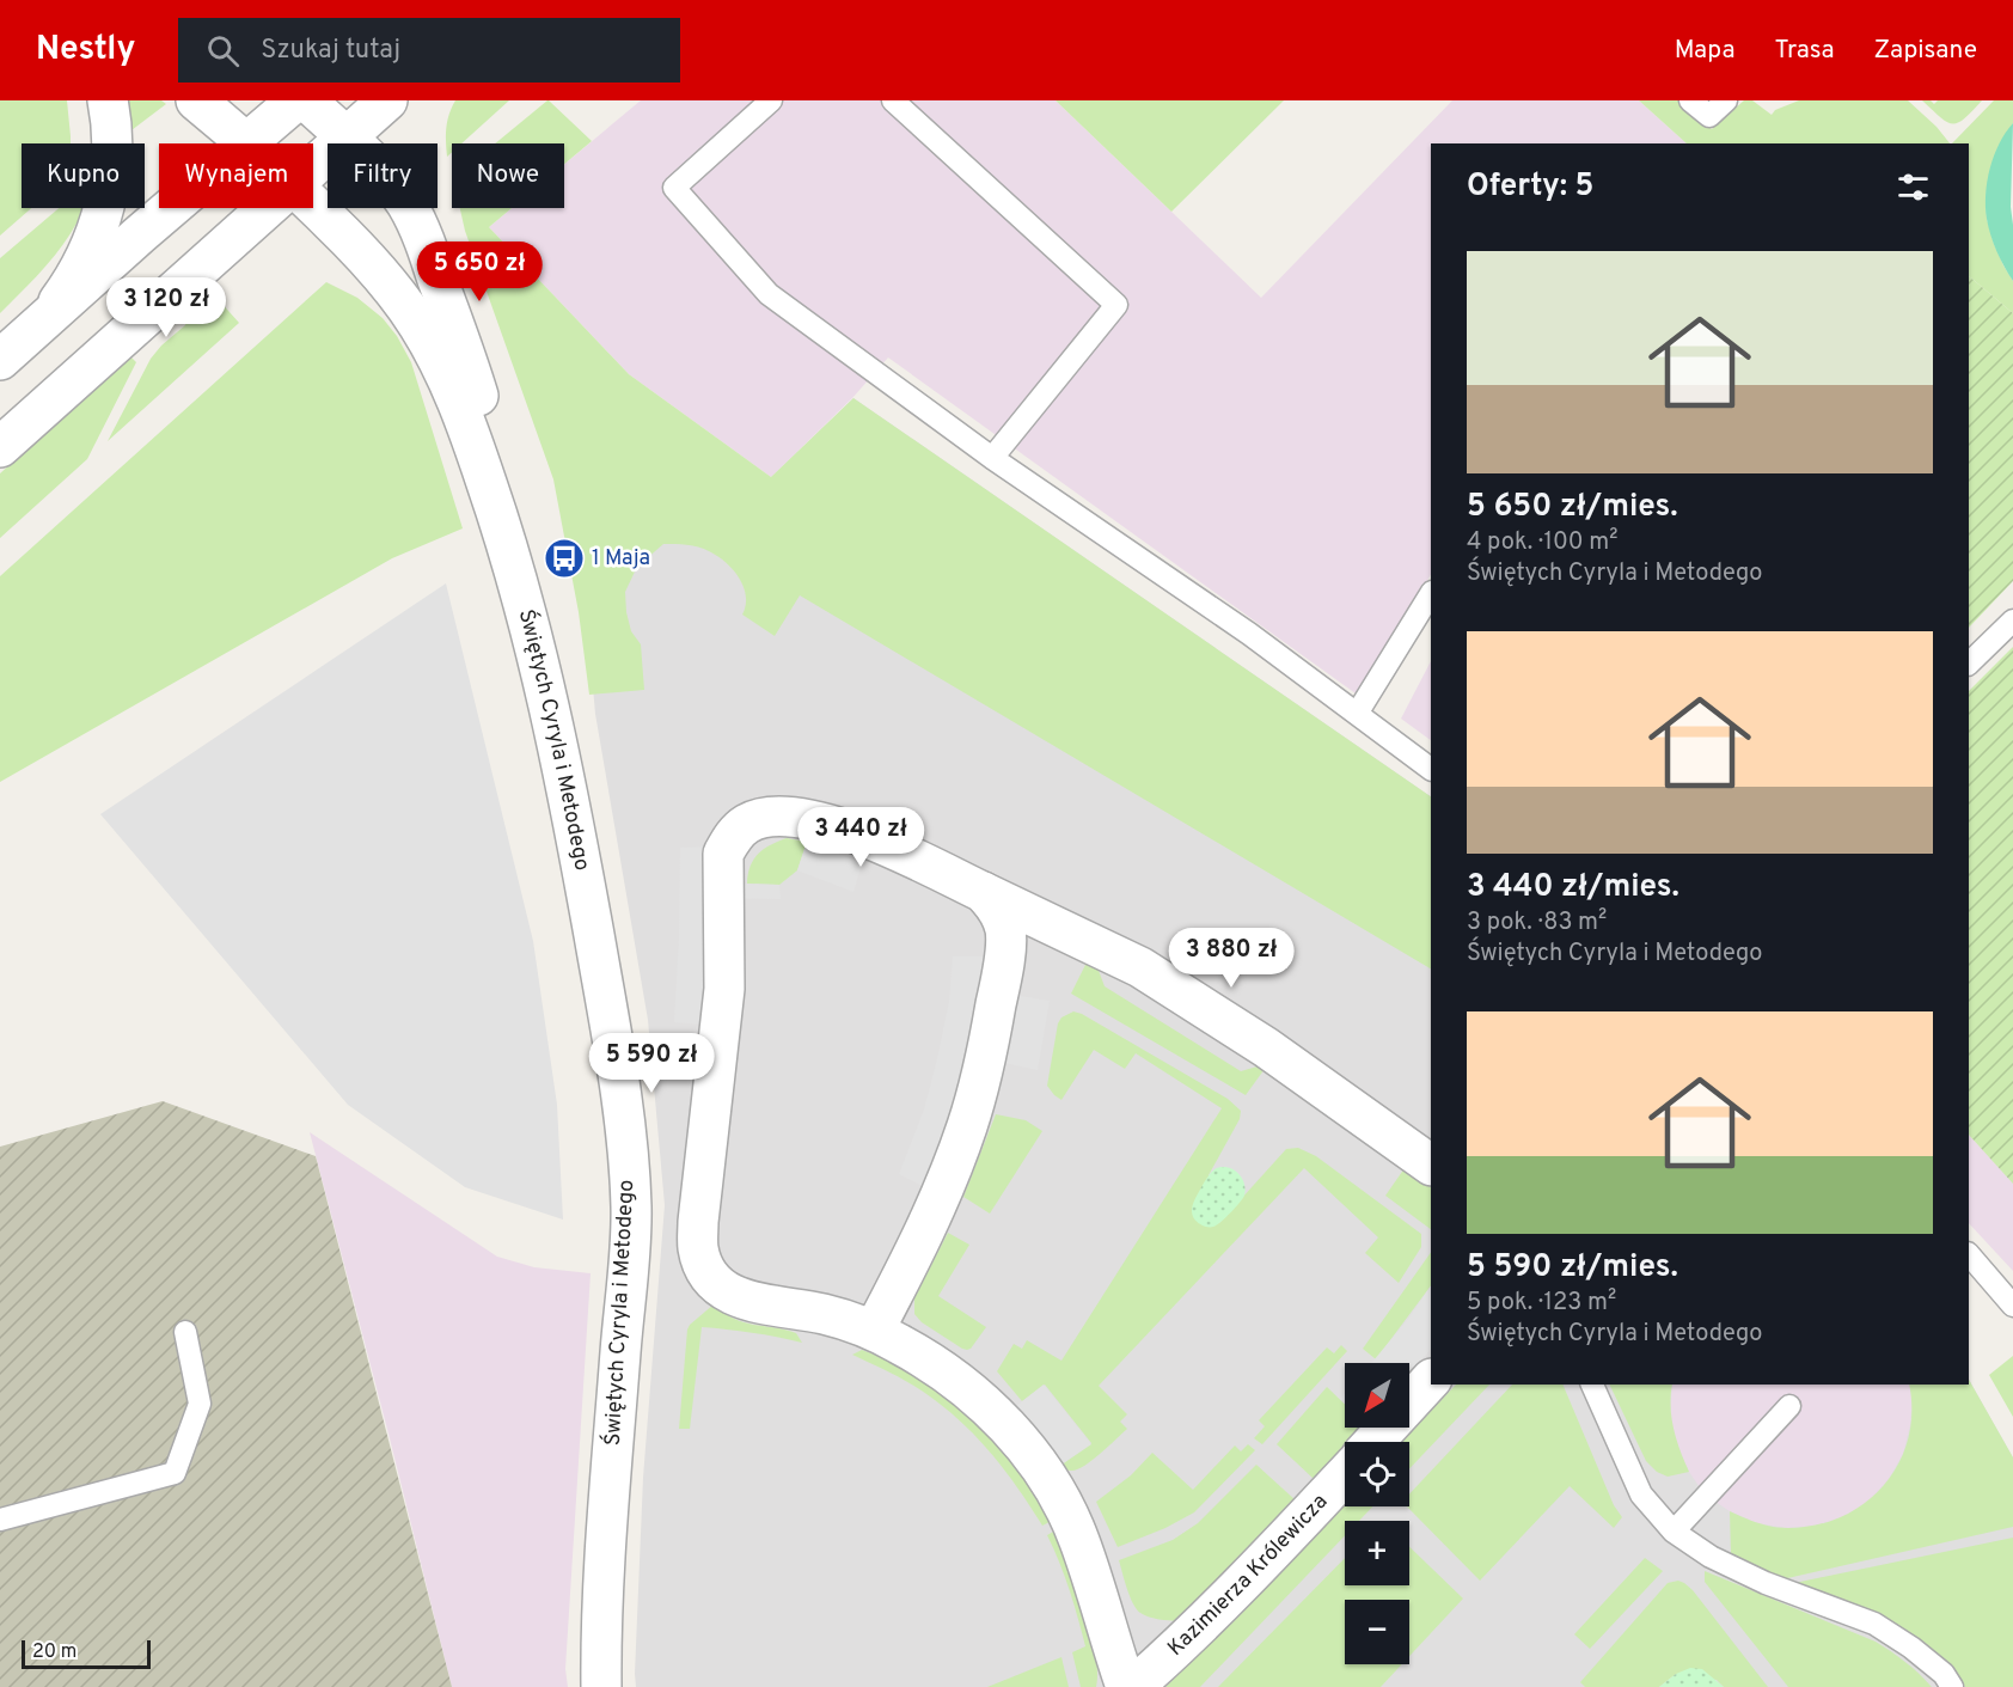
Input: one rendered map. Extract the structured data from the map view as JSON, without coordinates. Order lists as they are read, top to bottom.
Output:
{
  "streets": {
    "street": ["Świętych Cyryla i Metodego", "Kazimierza Królewicza"]
  },
  "places": {
    "bus stop": ["1 Maja"]
  },
  "scale_bar": "20 m",
  "north": "bottom left",
  "page": {
    "header": "Nestly",
    "search": "Szukaj tutaj",
    "nav": ["Mapa", "Trasa", "Zapisane"],
    "chip": [
      "Kupno",
      "Wynajem",
      "Filtry",
      "Nowe"
    ],
    "heading": "Oferty: 5",
    "list": [
      {
        "name": "5 650 zł/mies.",
        "note": "4 pok. · 100 m² · Świętych Cyryla i Metodego"
      },
      {
        "name": "3 440 zł/mies.",
        "note": "3 pok. · 83 m² · Świętych Cyryla i Metodego"
      },
      {
        "name": "5 590 zł/mies.",
        "note": "5 pok. · 123 m² · Świętych Cyryla i Metodego"
      }
    ],
    "price": [
      "5 650 zł",
      "3 120 zł",
      "3 440 zł",
      "3 880 zł",
      "5 590 zł"
    ],
    "map_buttons": ["+", "−"],
    "scale": "20 m"
  }
}
